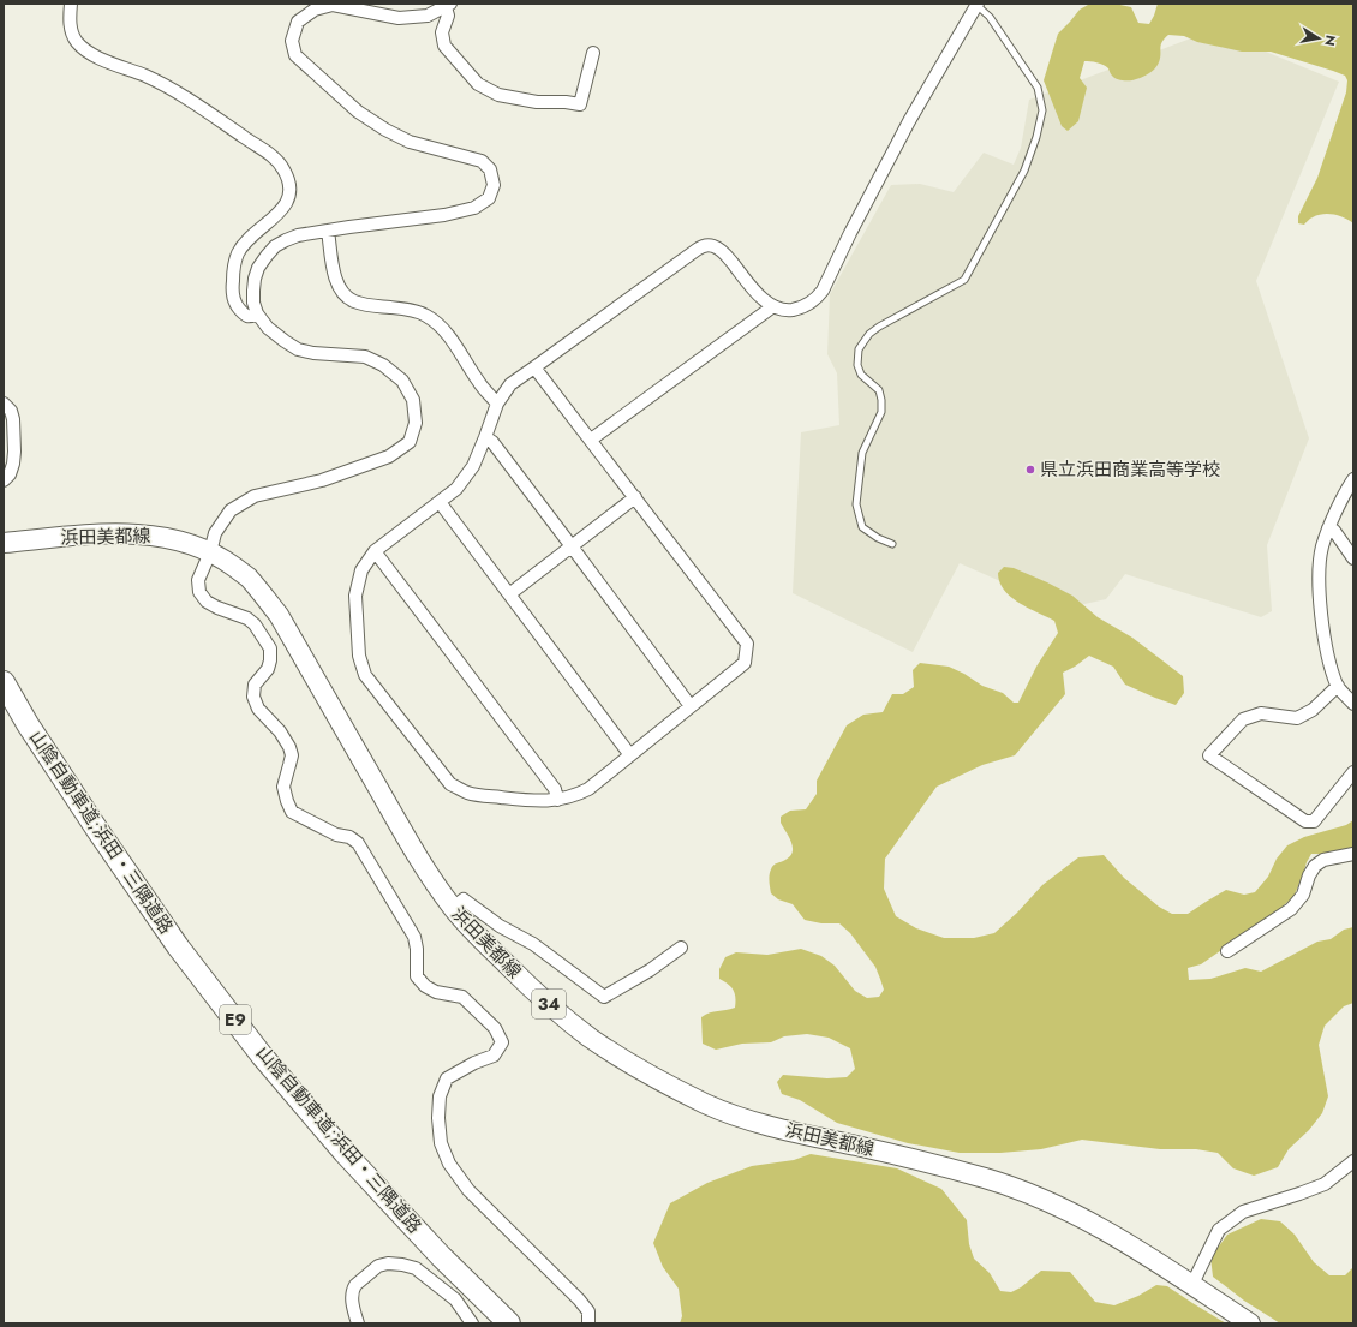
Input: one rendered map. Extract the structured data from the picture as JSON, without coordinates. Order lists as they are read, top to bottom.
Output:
{
  "streets": {
    "highway": ["山陰自動車道;浜田・三隅道路", "E9"],
    "main road": ["浜田美都線", "34"]
  },
  "places": ["県立浜田商業高等学校"],
  "north": "right"
}
